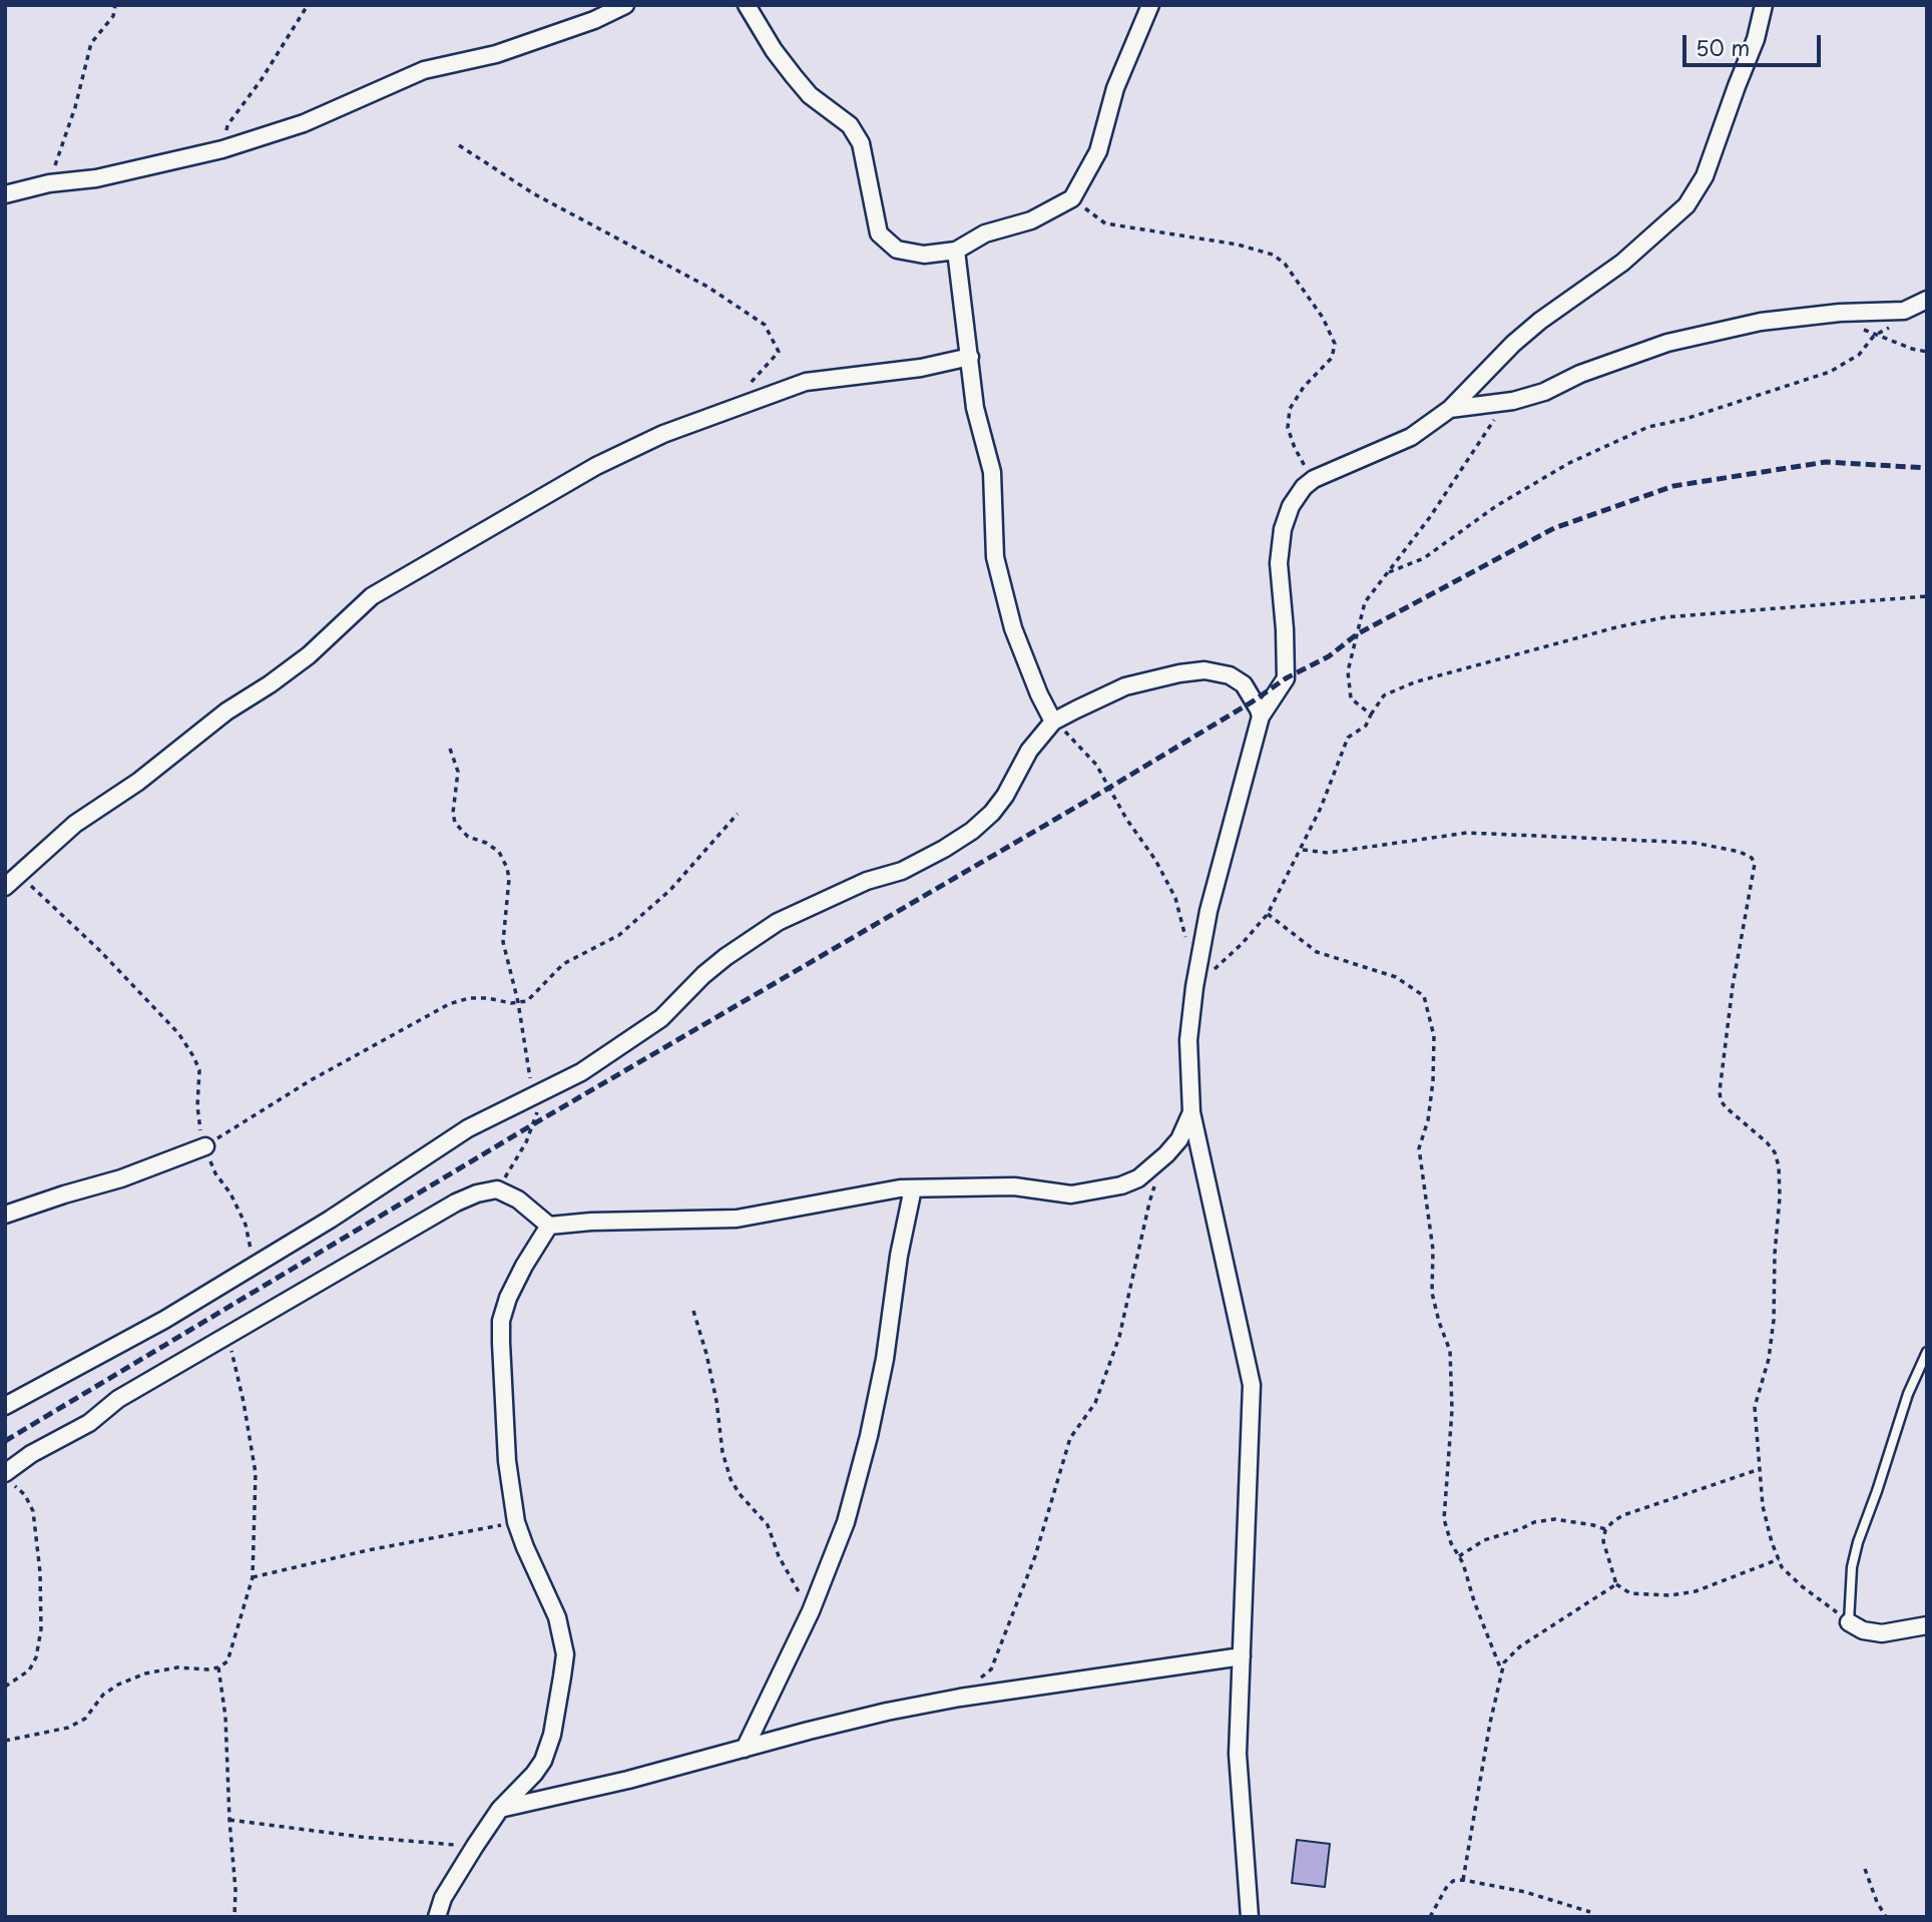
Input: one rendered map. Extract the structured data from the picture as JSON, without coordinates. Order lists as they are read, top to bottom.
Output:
{
  "scale_bar": "50 m"
}
